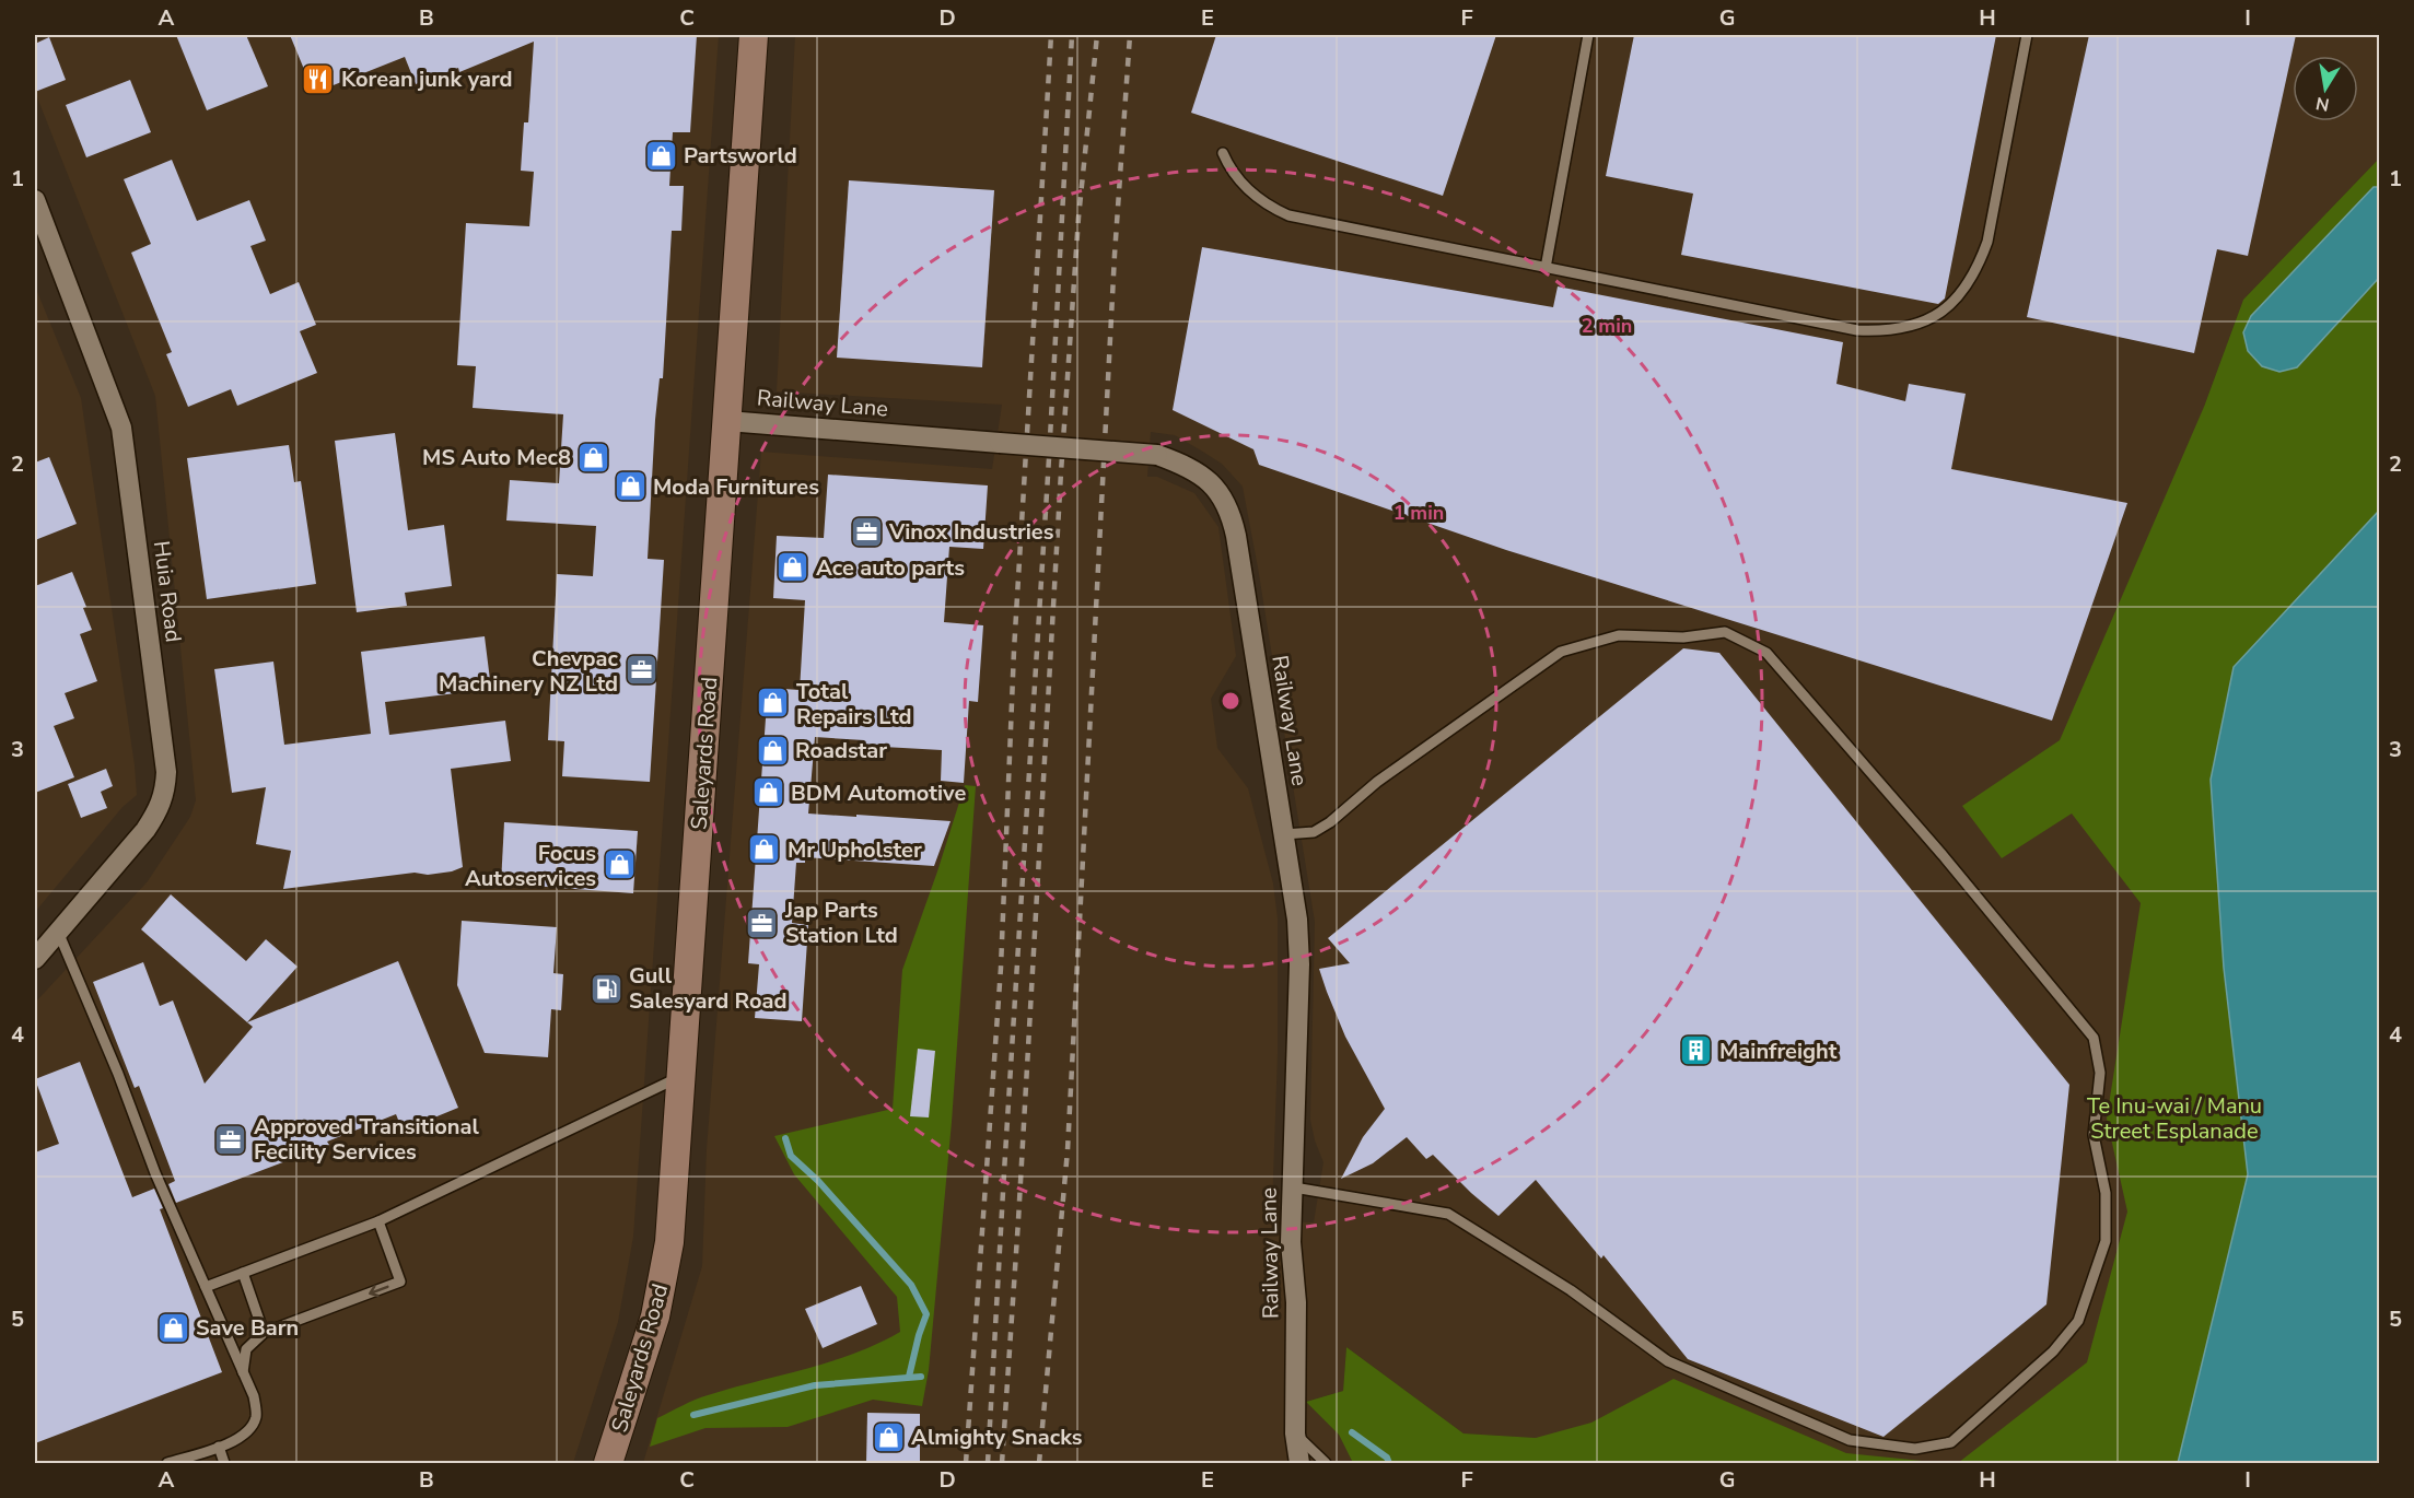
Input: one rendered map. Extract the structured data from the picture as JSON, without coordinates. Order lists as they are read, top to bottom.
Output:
{
  "streets": {
    "main road": ["Saleyards Road"],
    "street": ["Railway Lane", "Huia Road"]
  },
  "crossings": [
    ["Railway Lane", "Saleyards Road"]
  ],
  "parks": ["Te Inu-wai / Manu Street Esplanade"],
  "places": {
    "restaurant": ["Korean junk yard"],
    "shop": [
      "Partsworld",
      "MS Auto Mec8",
      "Moda Furnitures",
      "Ace auto parts",
      "Total Repairs Ltd",
      "Roadstar",
      "BDM Automotive",
      "Mr Upholster",
      "Focus Autoservices",
      "Save Barn",
      "Almighty Snacks"
    ],
    "office": [
      "Vinox Industries",
      "Chevpac Machinery NZ Ltd",
      "Jap Parts Station Ltd",
      "Approved Transitional Fecility Services"
    ],
    "fuel station": ["Gull Salesyard Road"],
    "building": ["Mainfreight"]
  },
  "north": "bottom",
  "grid": {
    "columns": [
      "A",
      "B",
      "C",
      "D",
      "E",
      "F",
      "G",
      "H",
      "I"
    ],
    "rows": [
      "1",
      "2",
      "3",
      "4",
      "5"
    ]
  },
  "rings": ["2 min", "1 min"]
}
